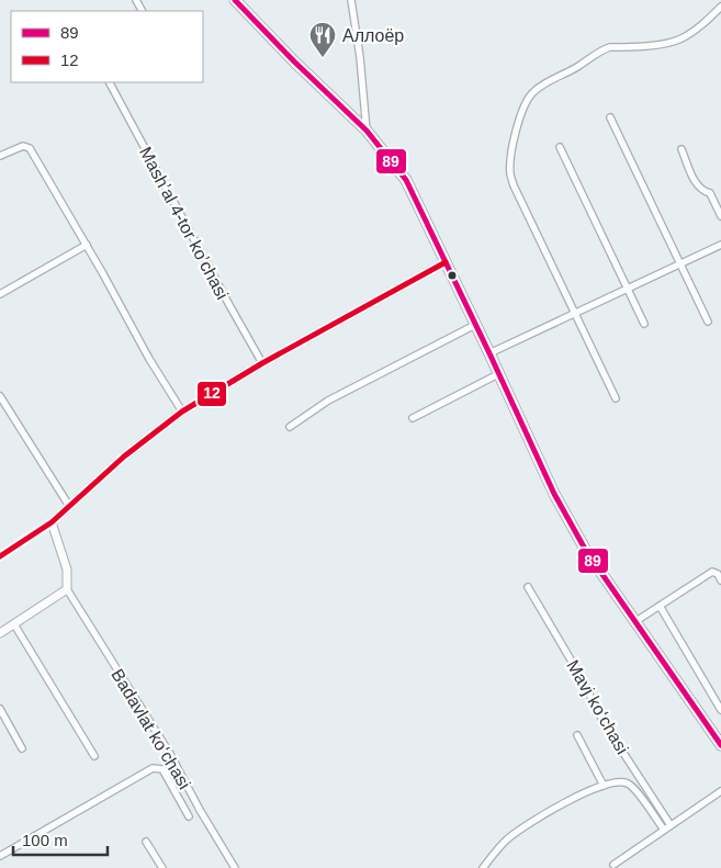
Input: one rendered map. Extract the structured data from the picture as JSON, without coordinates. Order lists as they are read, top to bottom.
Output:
{
  "streets": {
    "street": ["Mashʼal 4-tor koʼchasi", "Mavj koʻchasi", "Badavlat koʻchasi"]
  },
  "places": {
    "restaurant": ["Аллоёр"]
  },
  "lines": ["transit line 89", "transit line 12"],
  "legend": ["89", "12"],
  "scale_bar": "100 m"
}
